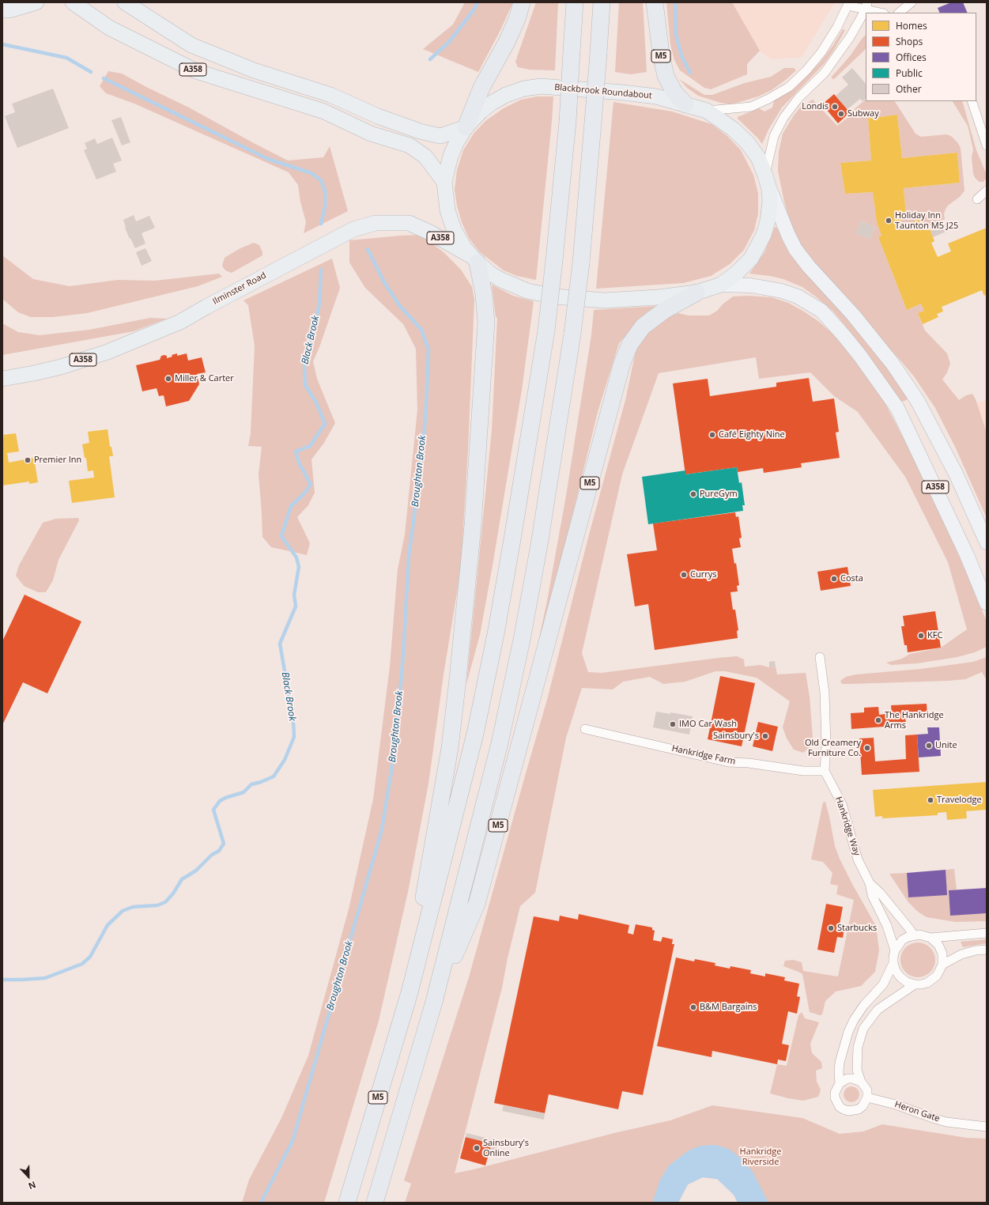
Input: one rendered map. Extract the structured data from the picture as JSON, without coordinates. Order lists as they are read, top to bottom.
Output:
{
  "streets": {
    "highway": [
      "M5",
      "A358",
      "Blackbrook Roundabout",
      "Ilminster Road"
    ],
    "street": ["Hankridge Farm", "Hankridge Way", "Heron Gate"]
  },
  "crossings": [
    ["M5", "Blackbrook Roundabout"],
    ["M5", "Ilminster Road"],
    ["A358", "Blackbrook Roundabout"],
    ["Blackbrook Roundabout", "Ilminster Road"],
    ["Hankridge Farm", "Hankridge Way"]
  ],
  "water": ["Black Brook", "Broughton Brook"],
  "parks": ["Hankridge Riverside"],
  "places": [
    "Londis",
    "Subway",
    "Holiday Inn Taunton M5 J25",
    "Miller & Carter",
    "Café Eighty Nine",
    "Premier Inn",
    "PureGym",
    "Currys",
    "Costa",
    "KFC",
    "The Hankridge Arms",
    "IMO Car Wash",
    "Sainsbury's",
    "Unite",
    "Old Creamery Furniture Co.",
    "Travelodge",
    "Starbucks",
    "B&M Bargains",
    "Sainsbury's Online"
  ],
  "legend": [
    "Homes",
    "Shops",
    "Offices",
    "Public",
    "Other"
  ],
  "north": "bottom"
}
